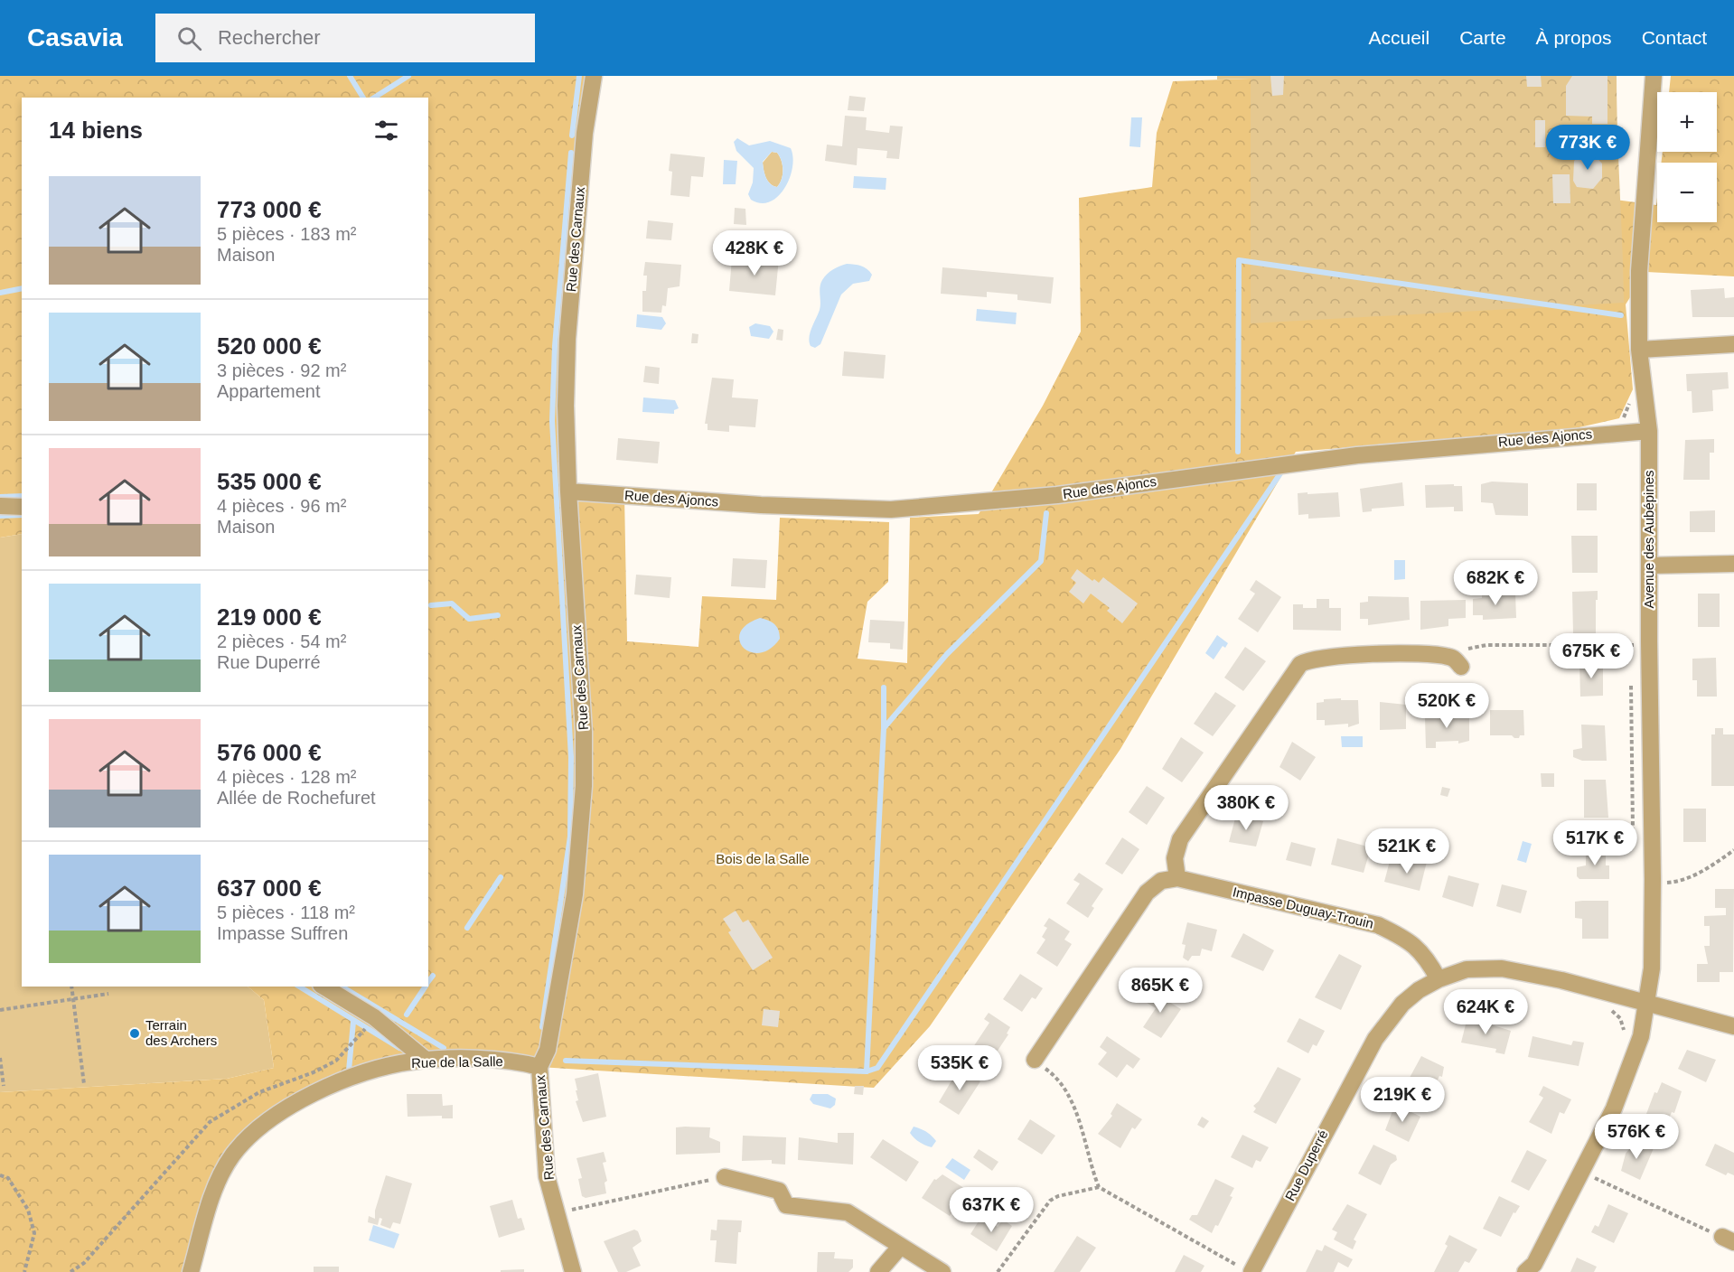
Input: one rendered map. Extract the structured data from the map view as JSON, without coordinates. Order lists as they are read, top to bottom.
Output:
{
  "streets": {
    "street": [
      "Rue des Carnaux",
      "Rue des Ajoncs",
      "Avenue des Aubépines",
      "Impasse Duguay-Trouin",
      "Rue de la Salle",
      "Rue Duperré"
    ]
  },
  "crossings": [
    ["Rue des Carnaux", "Rue des Ajoncs"],
    ["Rue des Carnaux", "Rue de la Salle"],
    ["Rue des Ajoncs", "Avenue des Aubépines"],
    ["Avenue des Aubépines", "Rue Duperré"],
    ["Impasse Duguay-Trouin", "Rue Duperré"]
  ],
  "parks": ["Bois de la Salle"],
  "places": ["Terrain des Archers"],
  "page": {
    "header": "Casavia",
    "search": "Rechercher",
    "nav": [
      "Accueil",
      "Carte",
      "À propos",
      "Contact"
    ],
    "map_buttons": ["+", "−"],
    "heading": "14 biens",
    "price": [
      "773K €",
      "428K €",
      "682K €",
      "675K €",
      "520K €",
      "380K €",
      "517K €",
      "521K €",
      "865K €",
      "624K €",
      "535K €",
      "219K €",
      "576K €",
      "637K €"
    ],
    "list": [
      {
        "name": "773 000 €",
        "note": "5 pièces · 183 m² · Maison"
      },
      {
        "name": "520 000 €",
        "note": "3 pièces · 92 m² · Appartement"
      },
      {
        "name": "535 000 €",
        "note": "4 pièces · 96 m² · Maison"
      },
      {
        "name": "219 000 €",
        "note": "2 pièces · 54 m² · Rue Duperré"
      },
      {
        "name": "576 000 €",
        "note": "4 pièces · 128 m² · Allée de Rochefuret"
      },
      {
        "name": "637 000 €",
        "note": "5 pièces · 118 m² · Impasse Suffren"
      }
    ]
  }
}
